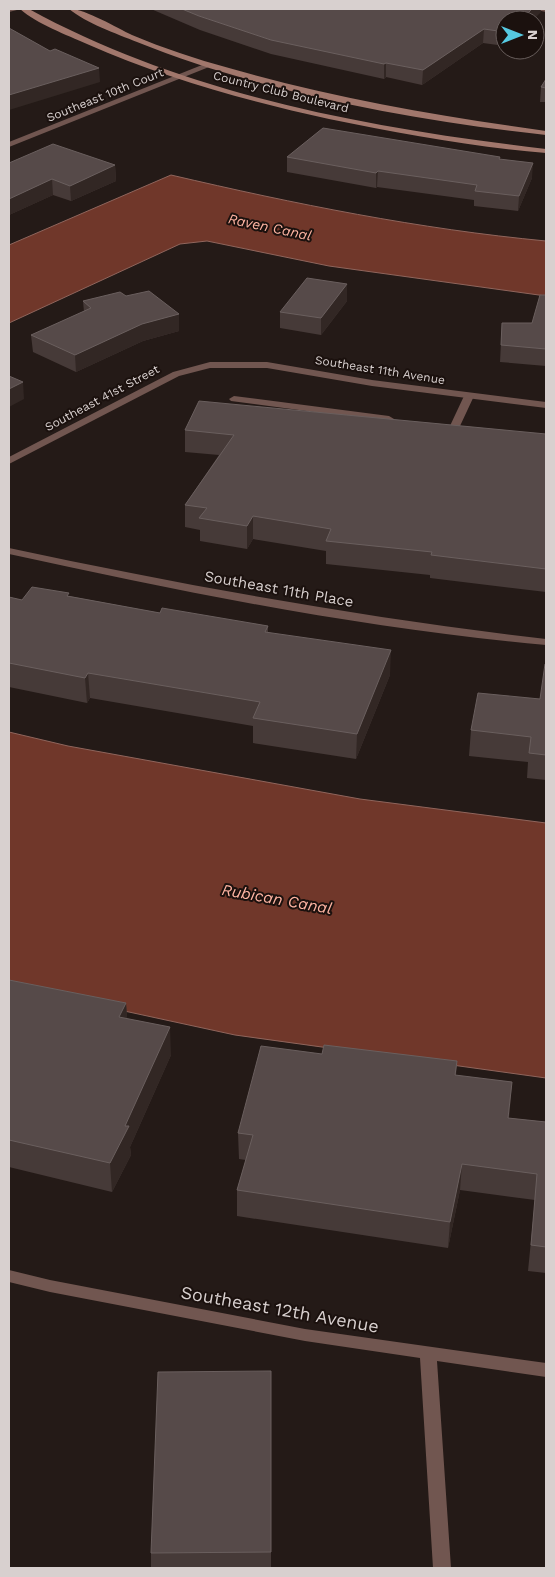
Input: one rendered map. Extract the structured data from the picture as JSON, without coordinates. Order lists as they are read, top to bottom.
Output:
{
  "streets": {
    "main road": ["Country Club Boulevard"],
    "street": [
      "Southeast 10th Court",
      "Southeast 11th Avenue",
      "Southeast 41st Street",
      "Southeast 11th Place",
      "Southeast 12th Avenue"
    ]
  },
  "crossings": [
    ["Country Club Boulevard", "Southeast 10th Court"],
    ["Southeast 11th Avenue", "Southeast 41st Street"]
  ],
  "water": ["Raven Canal", "Rubican Canal"],
  "north": "right"
}
